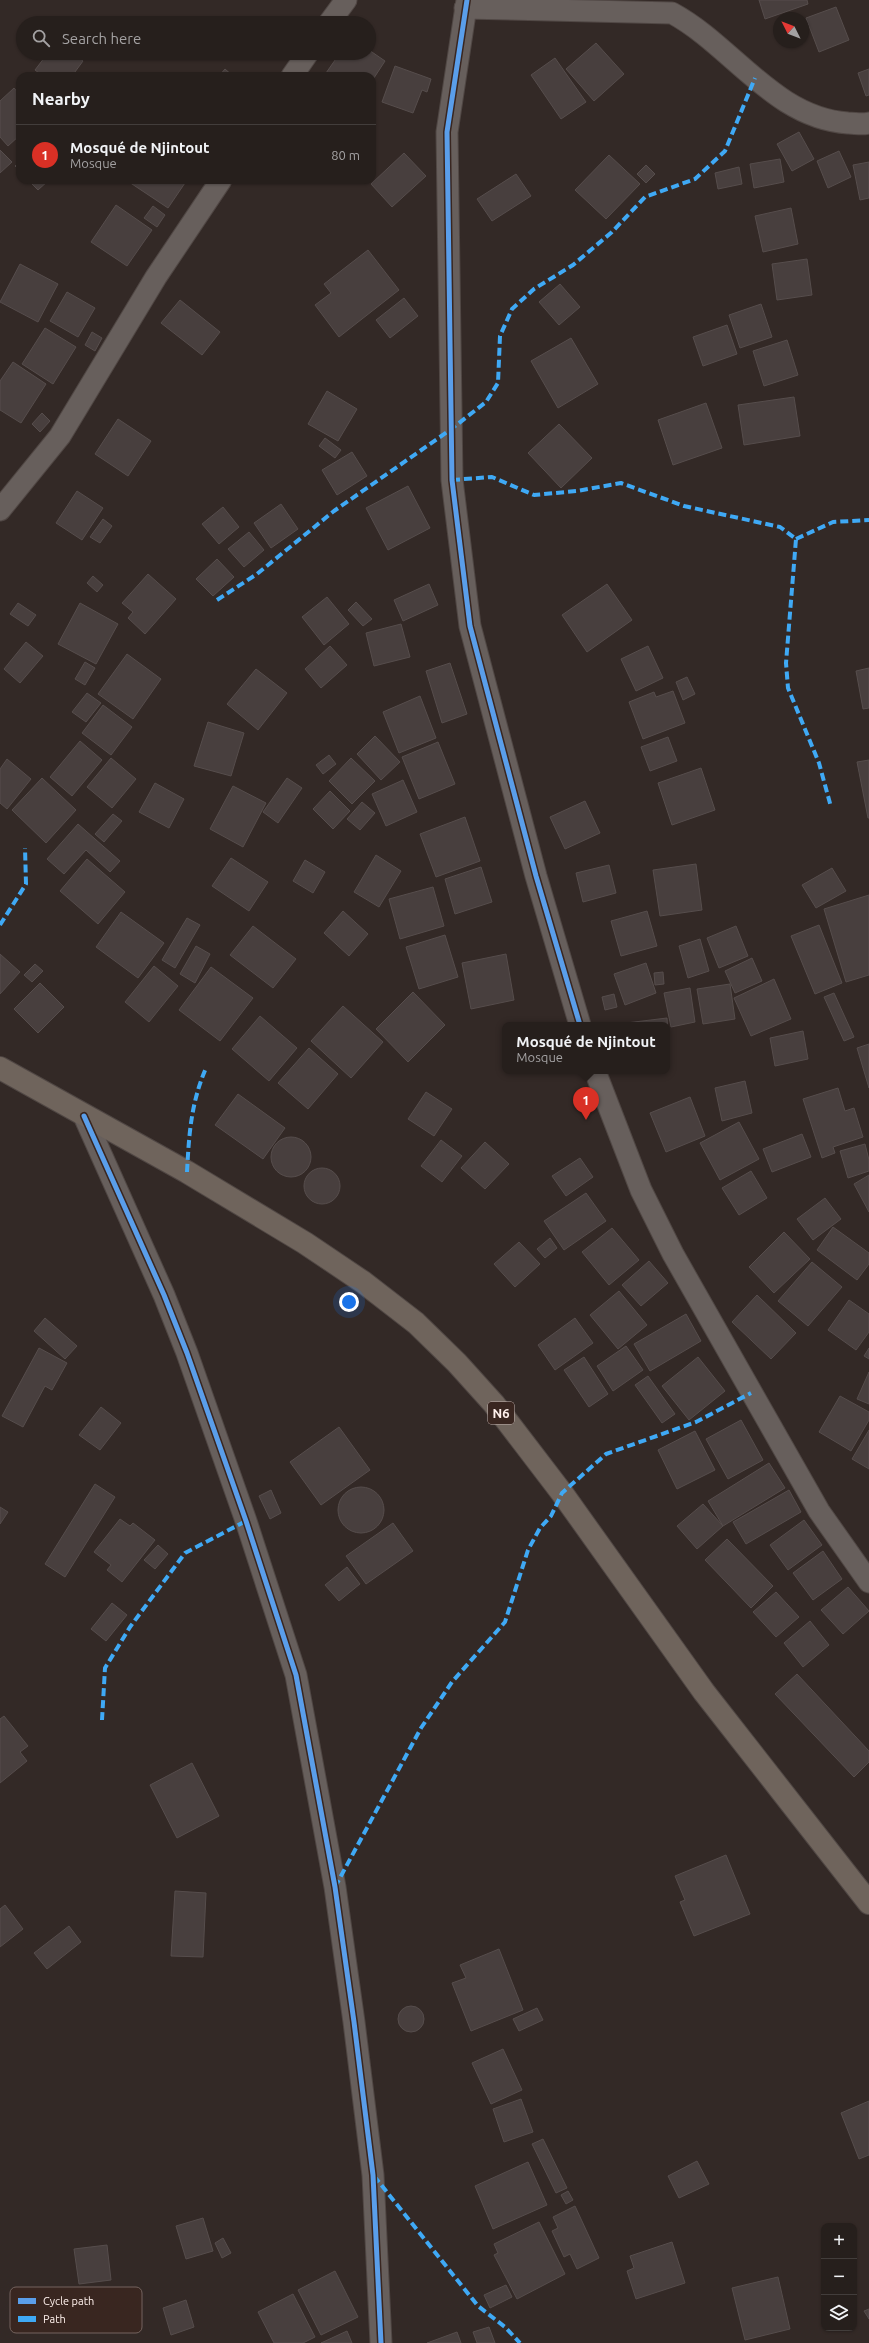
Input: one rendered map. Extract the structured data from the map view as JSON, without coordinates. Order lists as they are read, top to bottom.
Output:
{
  "streets": {
    "highway": ["N6"]
  },
  "legend": ["Cycle path", "Path"],
  "north": "top left",
  "page": {
    "search": "Search here",
    "heading": "Nearby",
    "list": [
      {
        "mark": "1",
        "name": "Mosqué de Njintout",
        "note": "Mosque",
        "value": "80 m"
      }
    ],
    "popup": ["Mosqué de Njintout", "Mosque"],
    "pins": "1",
    "map_buttons": ["+", "−"]
  }
}
